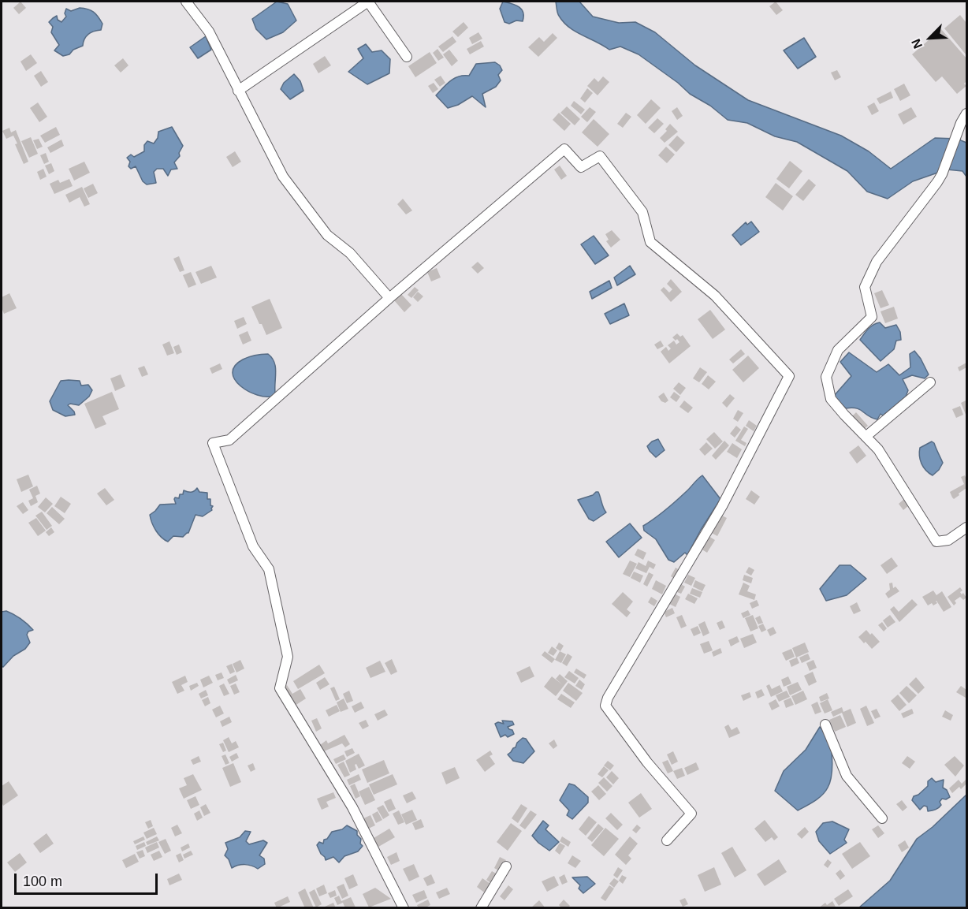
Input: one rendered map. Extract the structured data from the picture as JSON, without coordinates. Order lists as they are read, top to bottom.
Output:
{
  "scale_bar": "100 m",
  "north": "bottom left"
}
